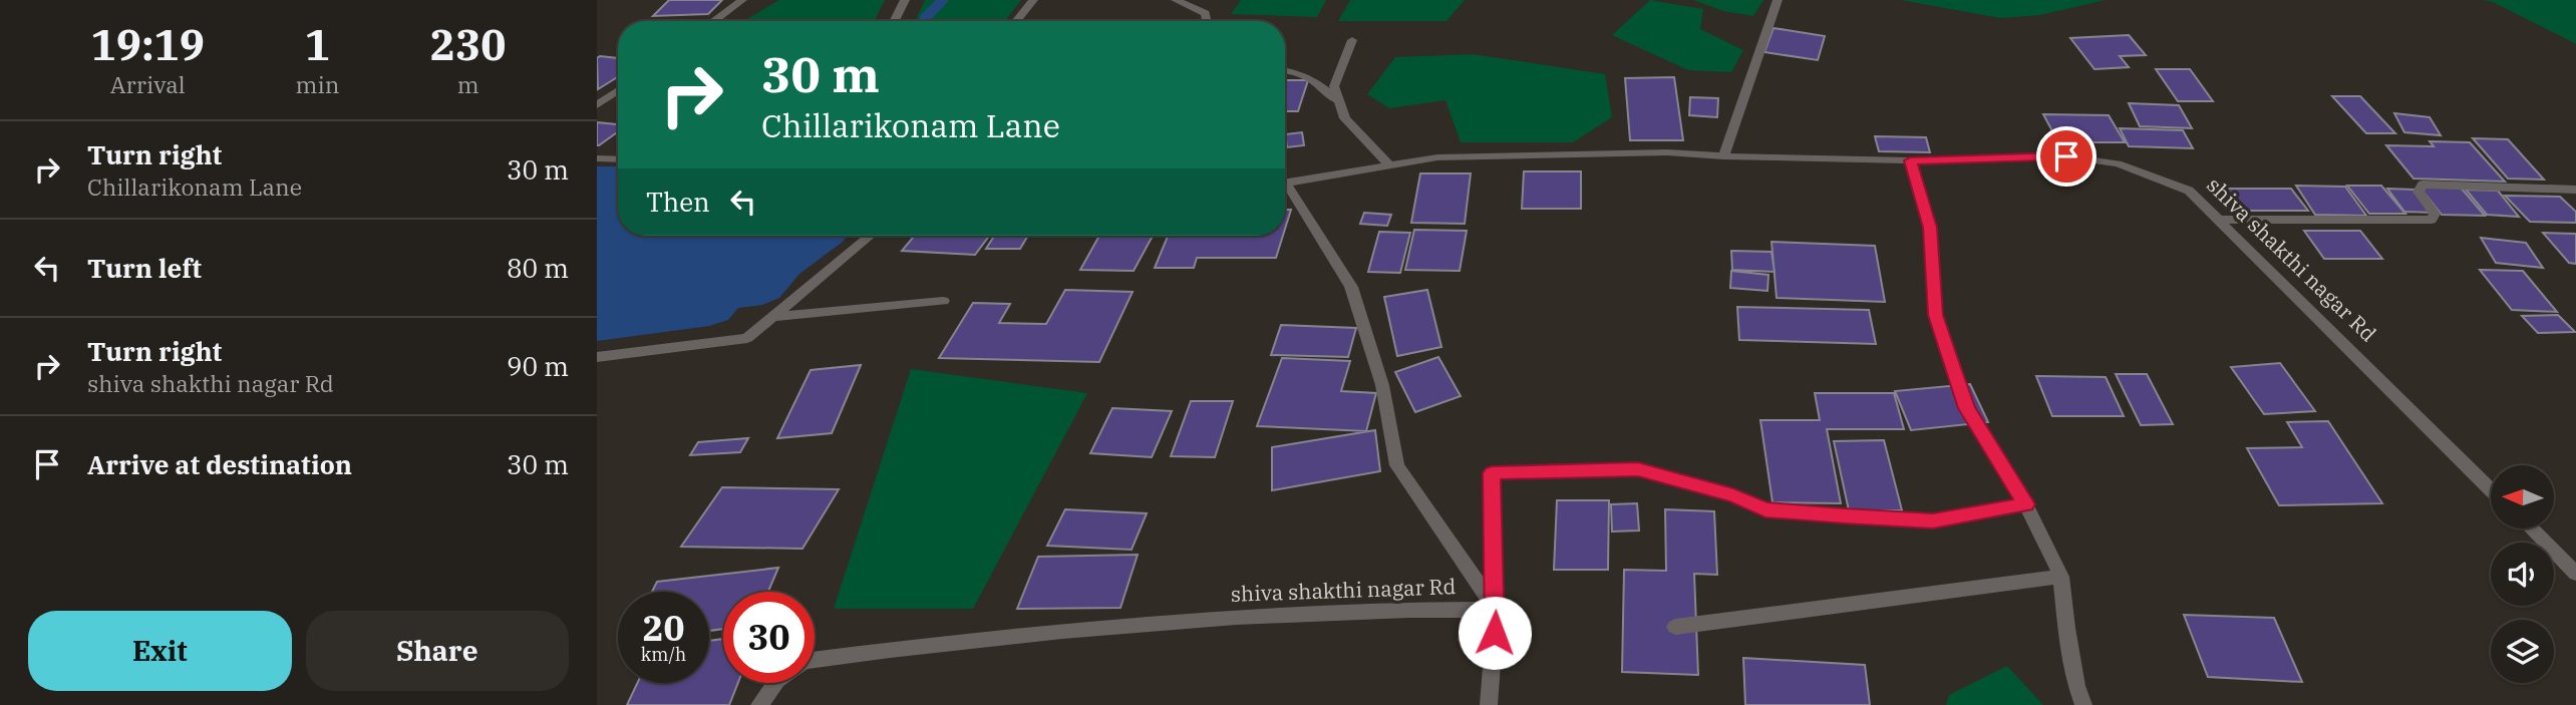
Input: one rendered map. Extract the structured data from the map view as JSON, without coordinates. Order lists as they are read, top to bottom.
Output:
{
  "streets": {
    "street": ["shiva shakthi nagar Rd"]
  },
  "north": "left",
  "page": {
    "eta": [
      "19:19",
      "Arrival",
      "1",
      "min",
      "230",
      "m"
    ],
    "turn": ["30 m", "Chillarikonam Lane"],
    "list": [
      {
        "name": "Turn right",
        "note": "Chillarikonam Lane",
        "value": "30 m"
      },
      {
        "name": "Turn left",
        "value": "80 m"
      },
      {
        "name": "Turn right",
        "note": "shiva shakthi nagar Rd",
        "value": "90 m"
      },
      {
        "name": "Arrive at destination",
        "value": "30 m"
      }
    ],
    "then": "Then",
    "speed": "20 km/h",
    "limit": "30",
    "buttons": ["Exit", "Share"]
  }
}
